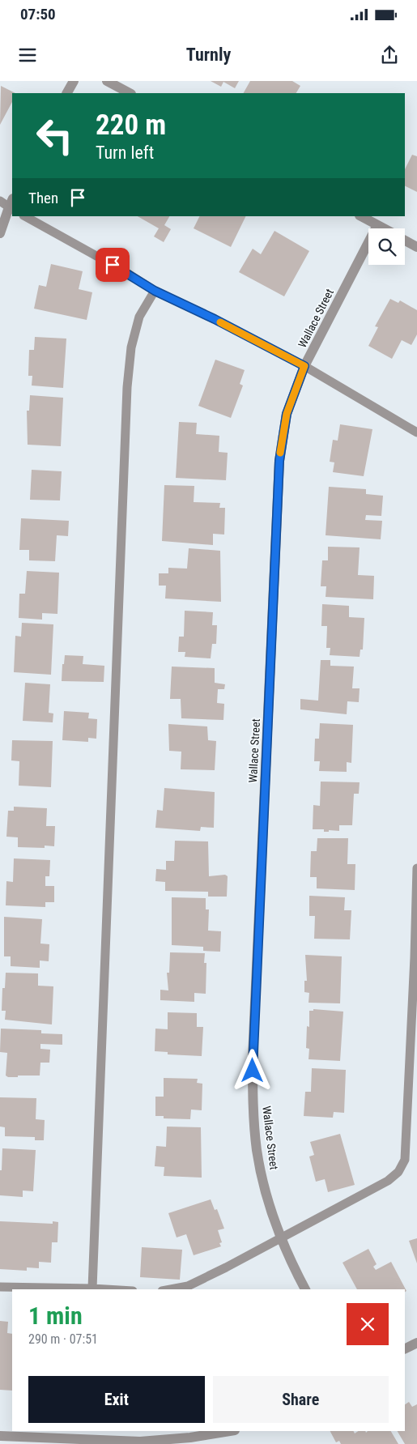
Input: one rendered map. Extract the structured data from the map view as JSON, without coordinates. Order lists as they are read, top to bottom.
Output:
{
  "streets": {
    "street": ["Wallace Street"]
  },
  "page": {
    "status": "07:50",
    "header": "Turnly",
    "turn": ["220 m", "Turn left"],
    "then": "Then",
    "heading": ["1 min", "290 m · 07:51"],
    "buttons": ["Exit", "Share"]
  }
}
